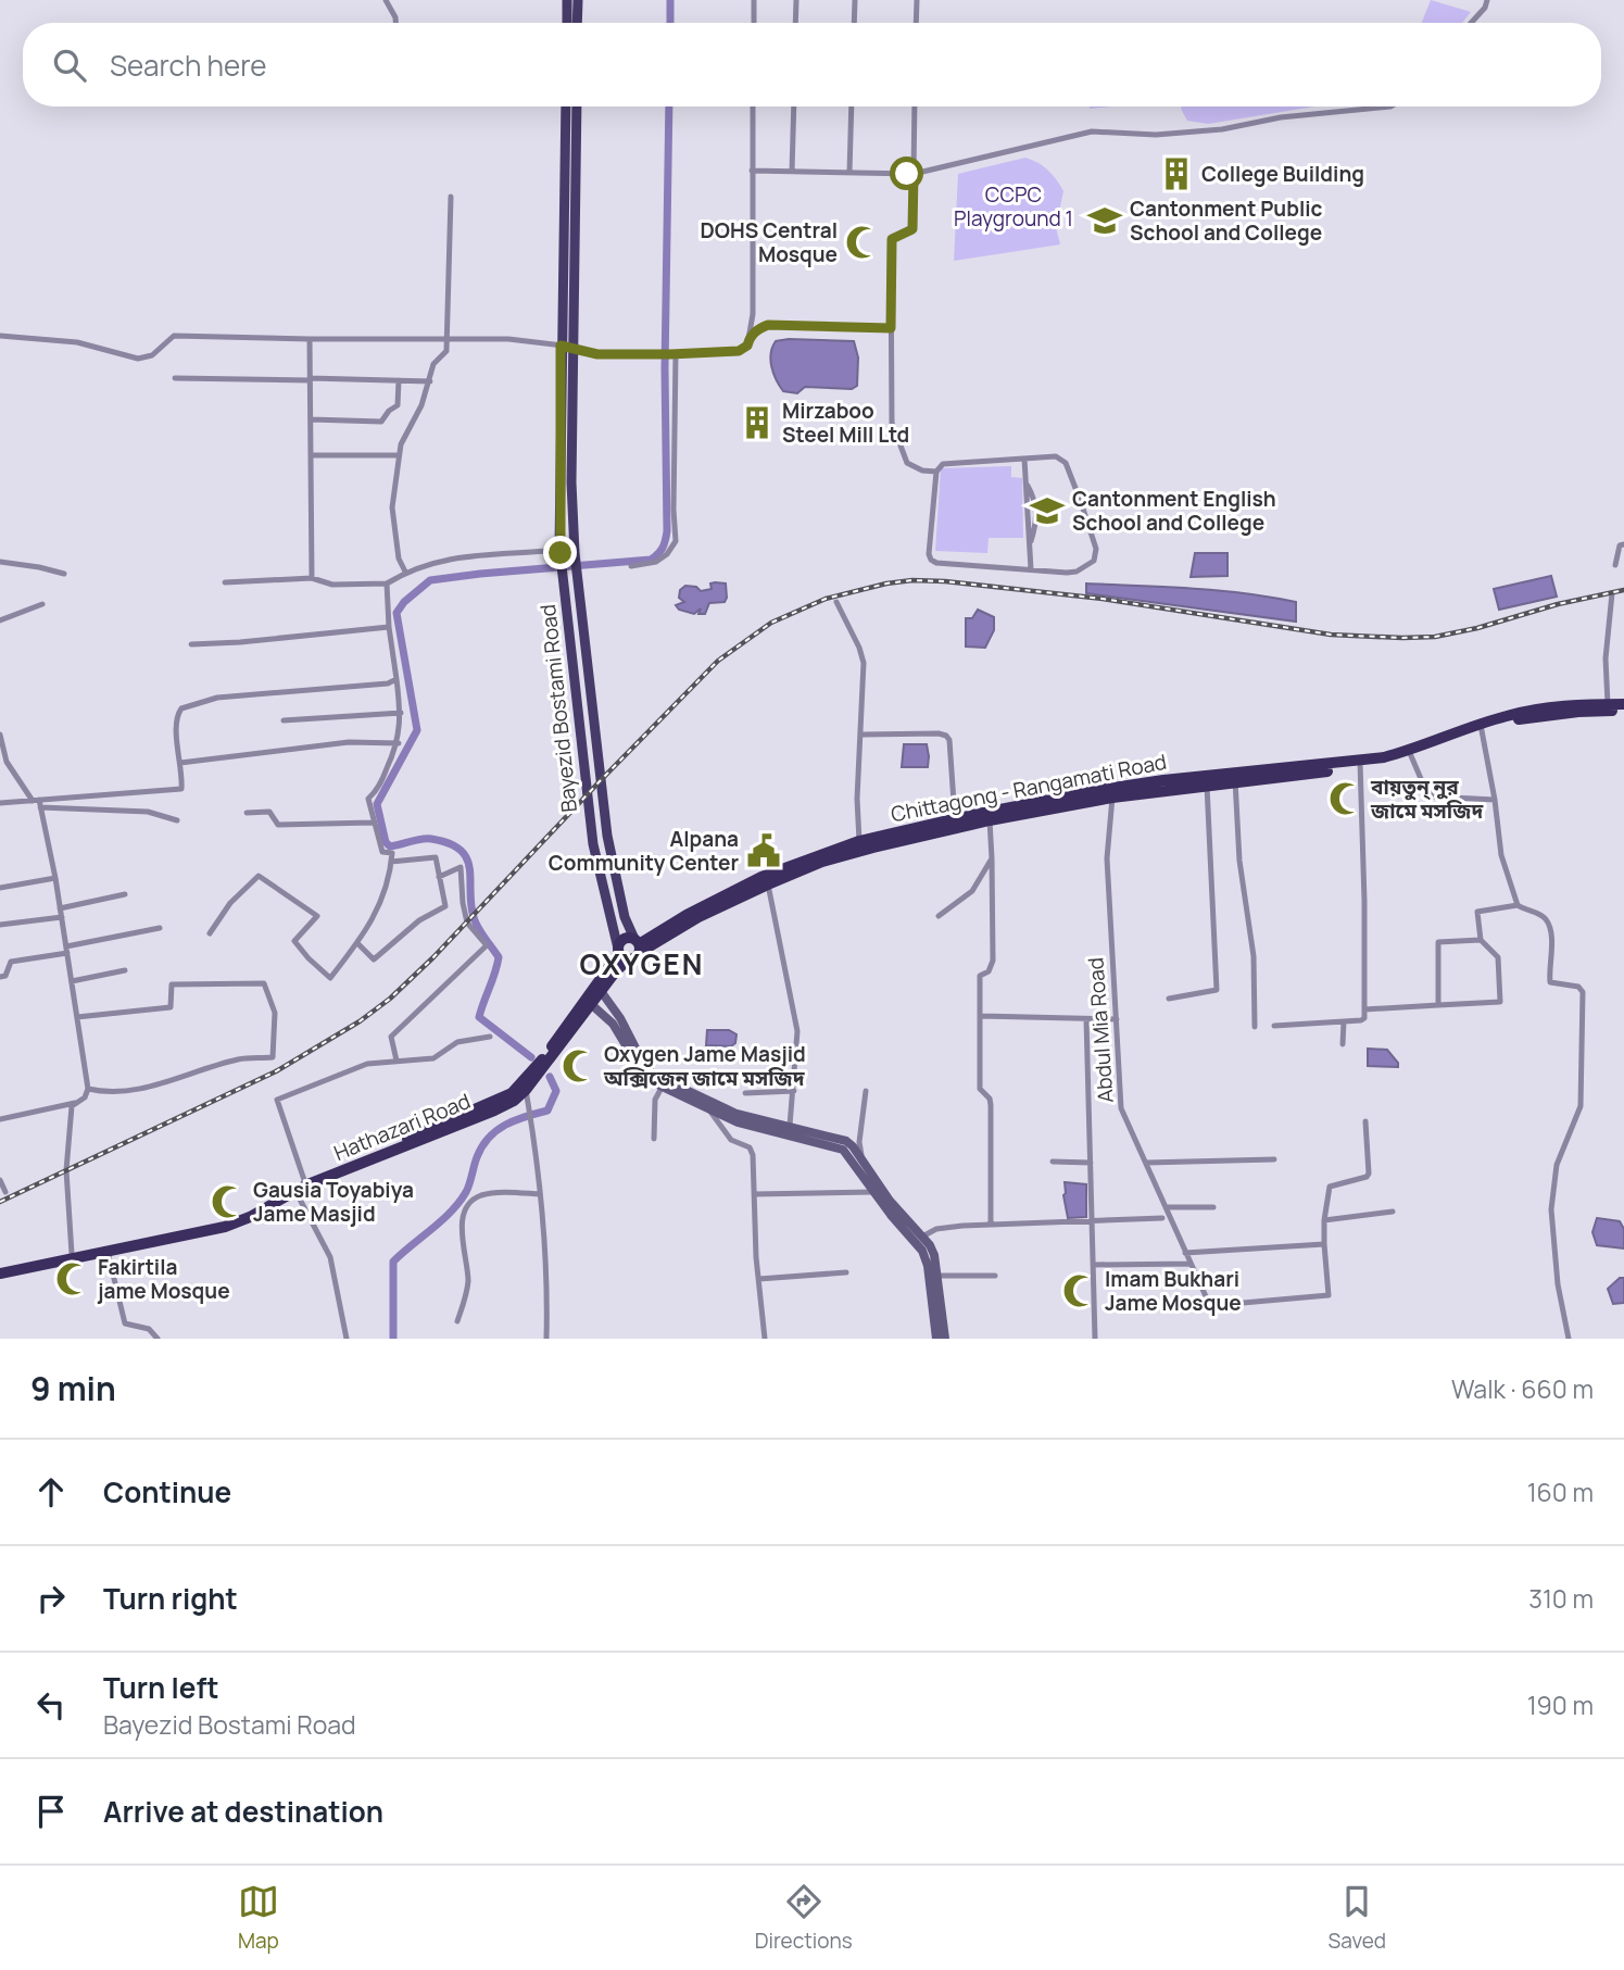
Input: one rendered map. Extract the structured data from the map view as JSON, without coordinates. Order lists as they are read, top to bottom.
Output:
{
  "streets": {
    "highway": ["Chittagong - Rangamati Road", "Hathazari Road"],
    "main road": ["Bayezid Bostami Road"],
    "street": ["Abdul Mia Road"]
  },
  "crossings": [
    ["Bayezid Bostami Road", "Chittagong - Rangamati Road"],
    ["Bayezid Bostami Road", "Hathazari Road"],
    ["Chittagong - Rangamati Road", "Abdul Mia Road"]
  ],
  "districts": ["OXYGEN"],
  "parks": ["CCPC Playground 1"],
  "places": {
    "building": ["College Building", "Mirzaboo Steel Mill Ltd"],
    "school or university": ["Cantonment Public School and College", "Cantonment English School and College"],
    "mosque": [
      "DOHS Central Mosque",
      "বায়তুন্ নুর জামে মসজিদ",
      "Oxygen Jame Masjid অক্সিজেন জামে মসজিদ",
      "Gausia Toyabiya Jame Masjid",
      "Fakirtila jame Mosque",
      "Imam Bukhari Jame Mosque"
    ],
    "public building": ["Alpana Community Center"]
  },
  "page": {
    "search": "Search here",
    "heading": ["9 min", "Walk · 660 m"],
    "list": [
      ["Continue", "160 m"],
      ["Turn right", "310 m"],
      ["Turn left", "Bayezid Bostami Road", "190 m"],
      "Arrive at destination"
    ],
    "nav": ["Map", "Directions", "Saved"]
  }
}
